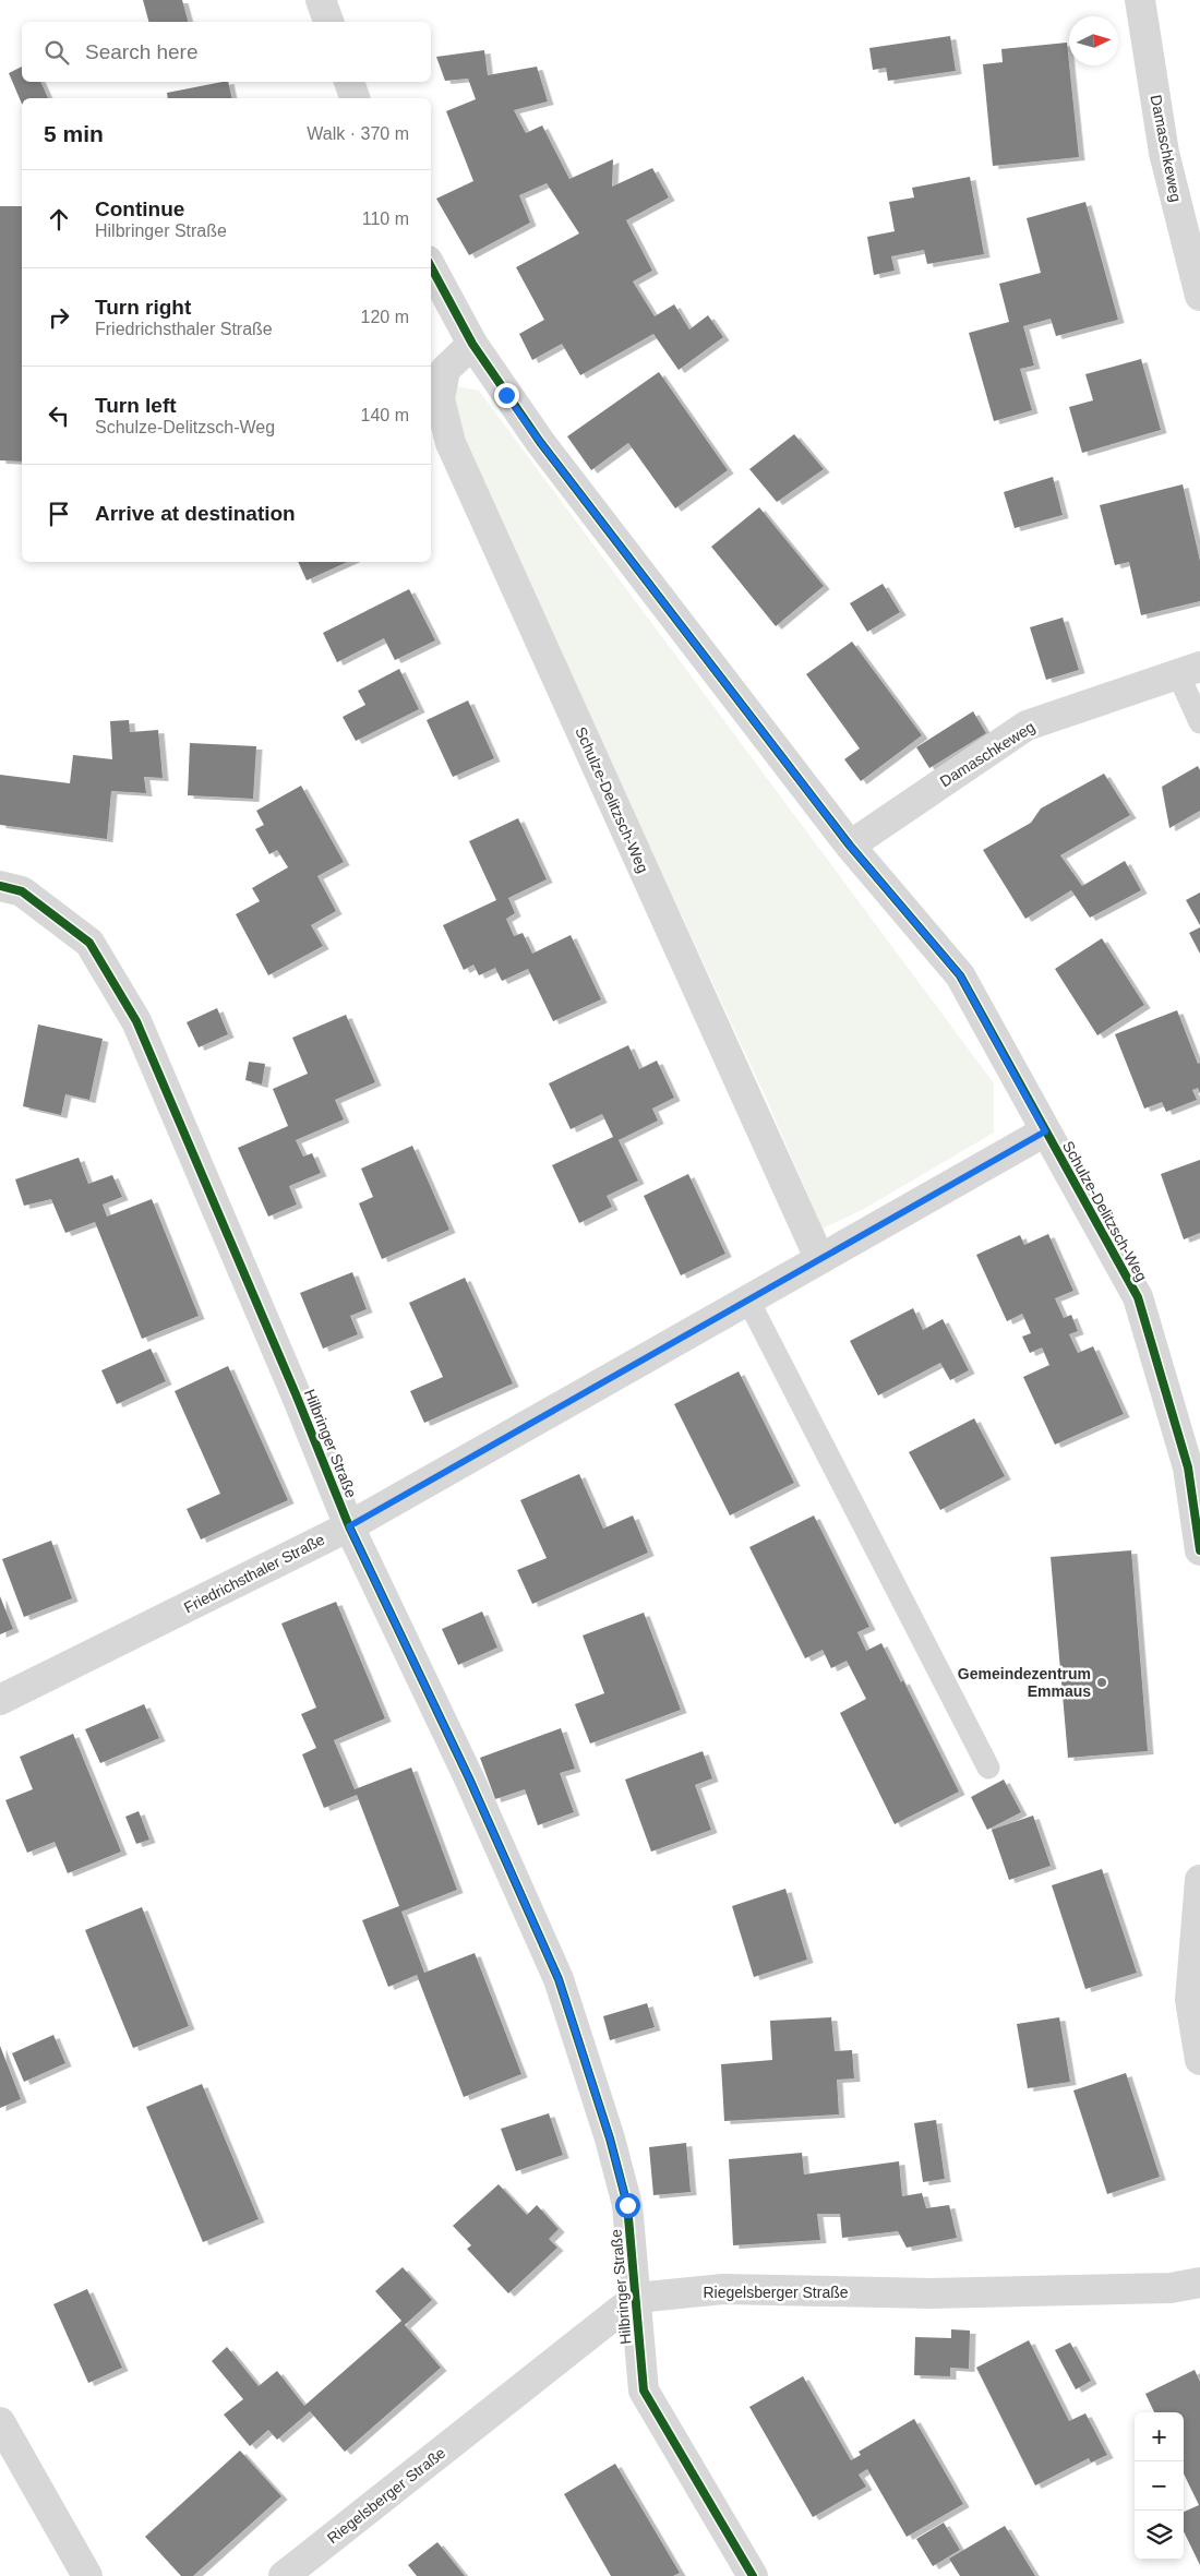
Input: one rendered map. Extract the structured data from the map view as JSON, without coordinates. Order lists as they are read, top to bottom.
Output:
{
  "streets": {
    "street": [
      "Damaschkeweg",
      "Schulze-Delitzsch-Weg",
      "Hilbringer Straße",
      "Friedrichsthaler Straße",
      "Riegelsberger Straße"
    ]
  },
  "crossings": [
    ["Damaschkeweg", "Schulze-Delitzsch-Weg"],
    ["Schulze-Delitzsch-Weg", "Friedrichsthaler Straße"],
    ["Hilbringer Straße", "Friedrichsthaler Straße"],
    ["Hilbringer Straße", "Riegelsberger Straße"]
  ],
  "places": ["Gemeindezentrum Emmaus"],
  "north": "right",
  "page": {
    "search": "Search here",
    "heading": ["5 min", "Walk · 370 m"],
    "list": [
      ["Continue", "Hilbringer Straße", "110 m"],
      ["Turn right", "Friedrichsthaler Straße", "120 m"],
      ["Turn left", "Schulze-Delitzsch-Weg", "140 m"],
      "Arrive at destination"
    ],
    "map_buttons": ["+", "−"]
  }
}
